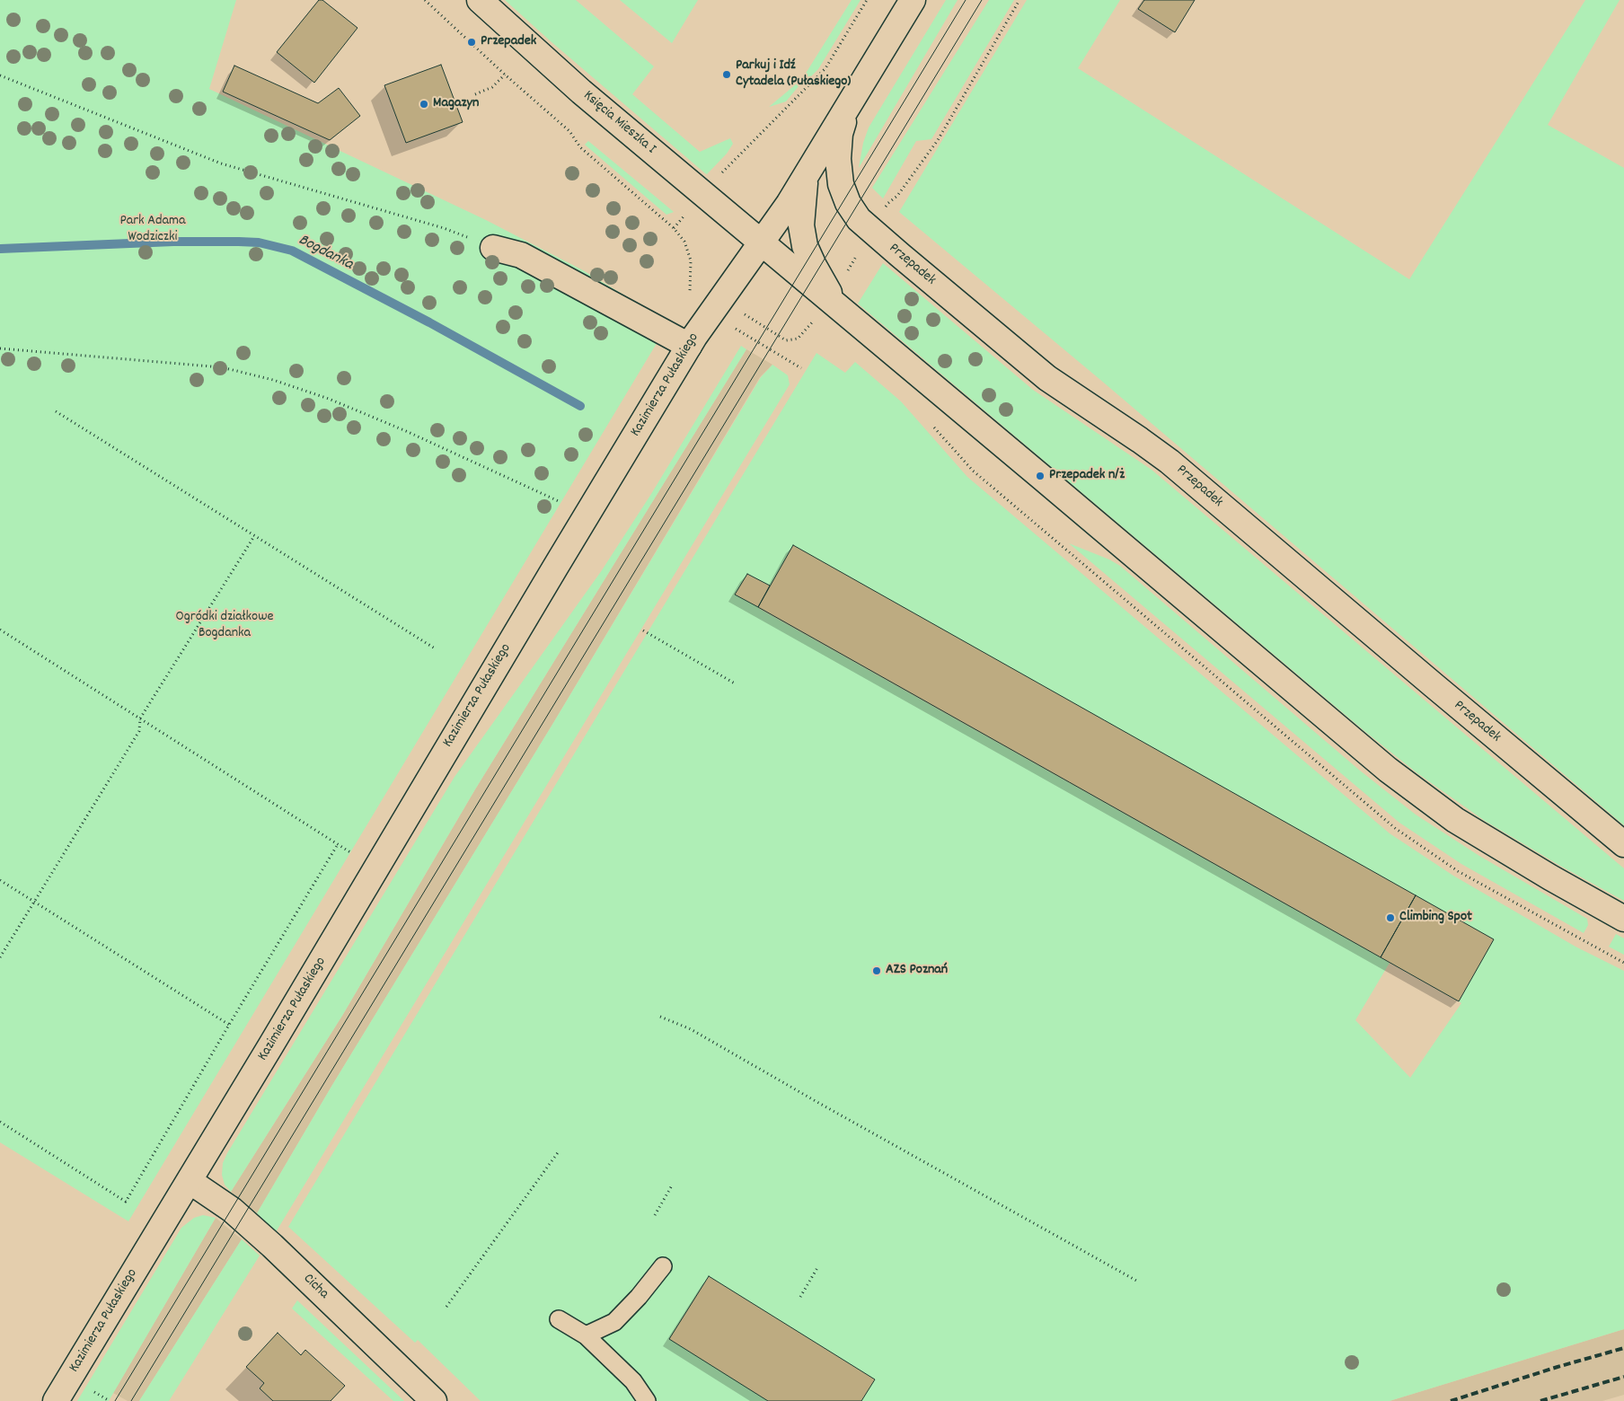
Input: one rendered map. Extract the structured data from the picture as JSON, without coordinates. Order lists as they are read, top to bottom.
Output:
{
  "streets": {
    "street": [
      "Księcia Mieszka I",
      "Przepadek",
      "Kazimierza Pułaskiego",
      "Cicha"
    ]
  },
  "crossings": [
    ["Księcia Mieszka I", "Kazimierza Pułaskiego"],
    ["Przepadek", "Kazimierza Pułaskiego"],
    ["Kazimierza Pułaskiego", "Cicha"]
  ],
  "water": ["Bogdanka"],
  "parks": ["Park Adama Wodziczki", "Ogródki działkowe Bogdanka"],
  "places": [
    "Przepadek",
    "Parkuj i Idź Cytadela (Pułaskiego)",
    "Magazyn",
    "Przepadek n/ż",
    "Climbing Spot",
    "AZS Poznań"
  ]
}
